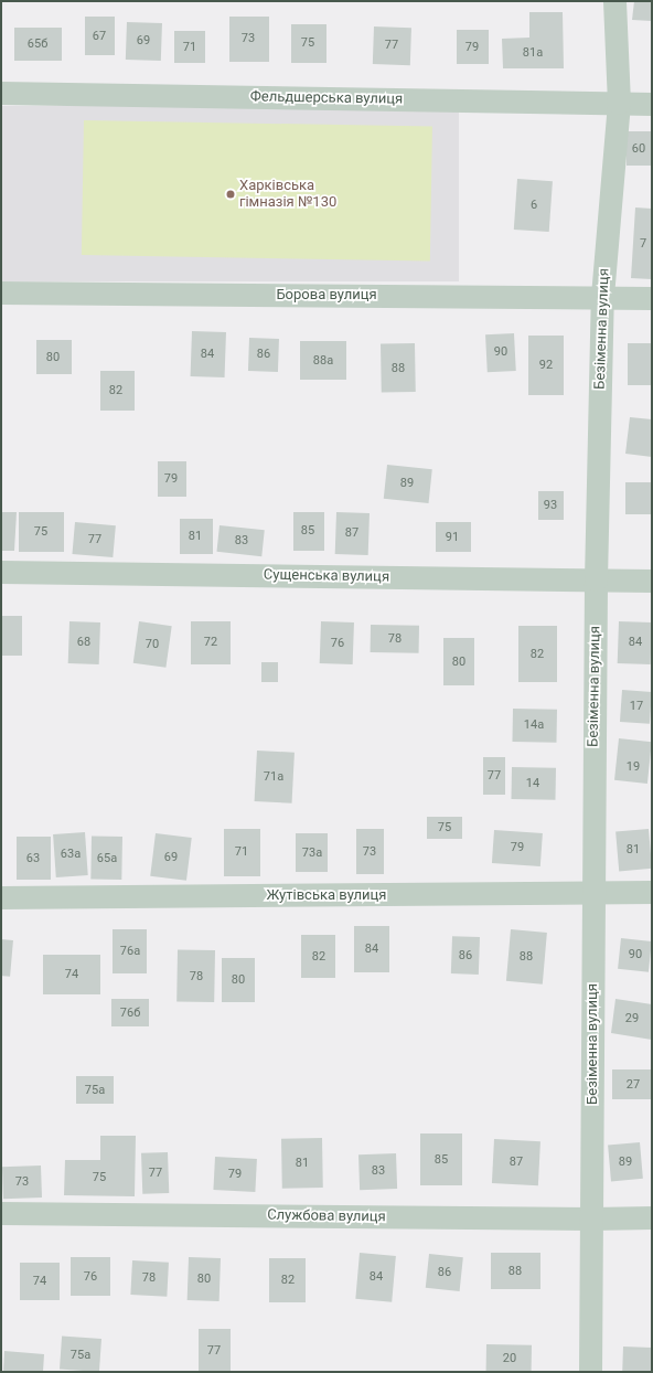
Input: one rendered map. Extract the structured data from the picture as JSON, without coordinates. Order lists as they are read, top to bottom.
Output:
{
  "streets": {
    "street": [
      "Фельдшерська вулиця",
      "Борова вулиця",
      "Безіменна вулиця",
      "Сущенська вулиця",
      "Жутівська вулиця",
      "Службова вулиця"
    ]
  },
  "crossings": [
    ["Фельдшерська вулиця", "Безіменна вулиця"],
    ["Борова вулиця", "Безіменна вулиця"],
    ["Безіменна вулиця", "Сущенська вулиця"],
    ["Безіменна вулиця", "Жутівська вулиця"],
    ["Безіменна вулиця", "Службова вулиця"]
  ],
  "places": ["Харківська гімназія №130"],
  "house_numbers": [
    "67",
    "73",
    "69",
    "75",
    "65б",
    "77",
    "71",
    "79",
    "81а",
    "60",
    "6",
    "7",
    "90",
    "84",
    "86",
    "80",
    "88а",
    "92",
    "88",
    "82",
    "79",
    "89",
    "93",
    "85",
    "75",
    "87",
    "81",
    "91",
    "77",
    "83",
    "78",
    "68",
    "72",
    "84",
    "76",
    "70",
    "82",
    "80",
    "17",
    "14а",
    "19",
    "77",
    "71а",
    "14",
    "75",
    "79",
    "81",
    "71",
    "73",
    "73а",
    "63а",
    "69",
    "63",
    "65а",
    "84",
    "76а",
    "90",
    "86",
    "82",
    "88",
    "74",
    "78",
    "80",
    "76б",
    "29",
    "27",
    "75а",
    "85",
    "87",
    "89",
    "81",
    "83",
    "77",
    "79",
    "75",
    "73",
    "88",
    "86",
    "76",
    "84",
    "78",
    "80",
    "82",
    "74",
    "77",
    "75а",
    "20"
  ]
}
